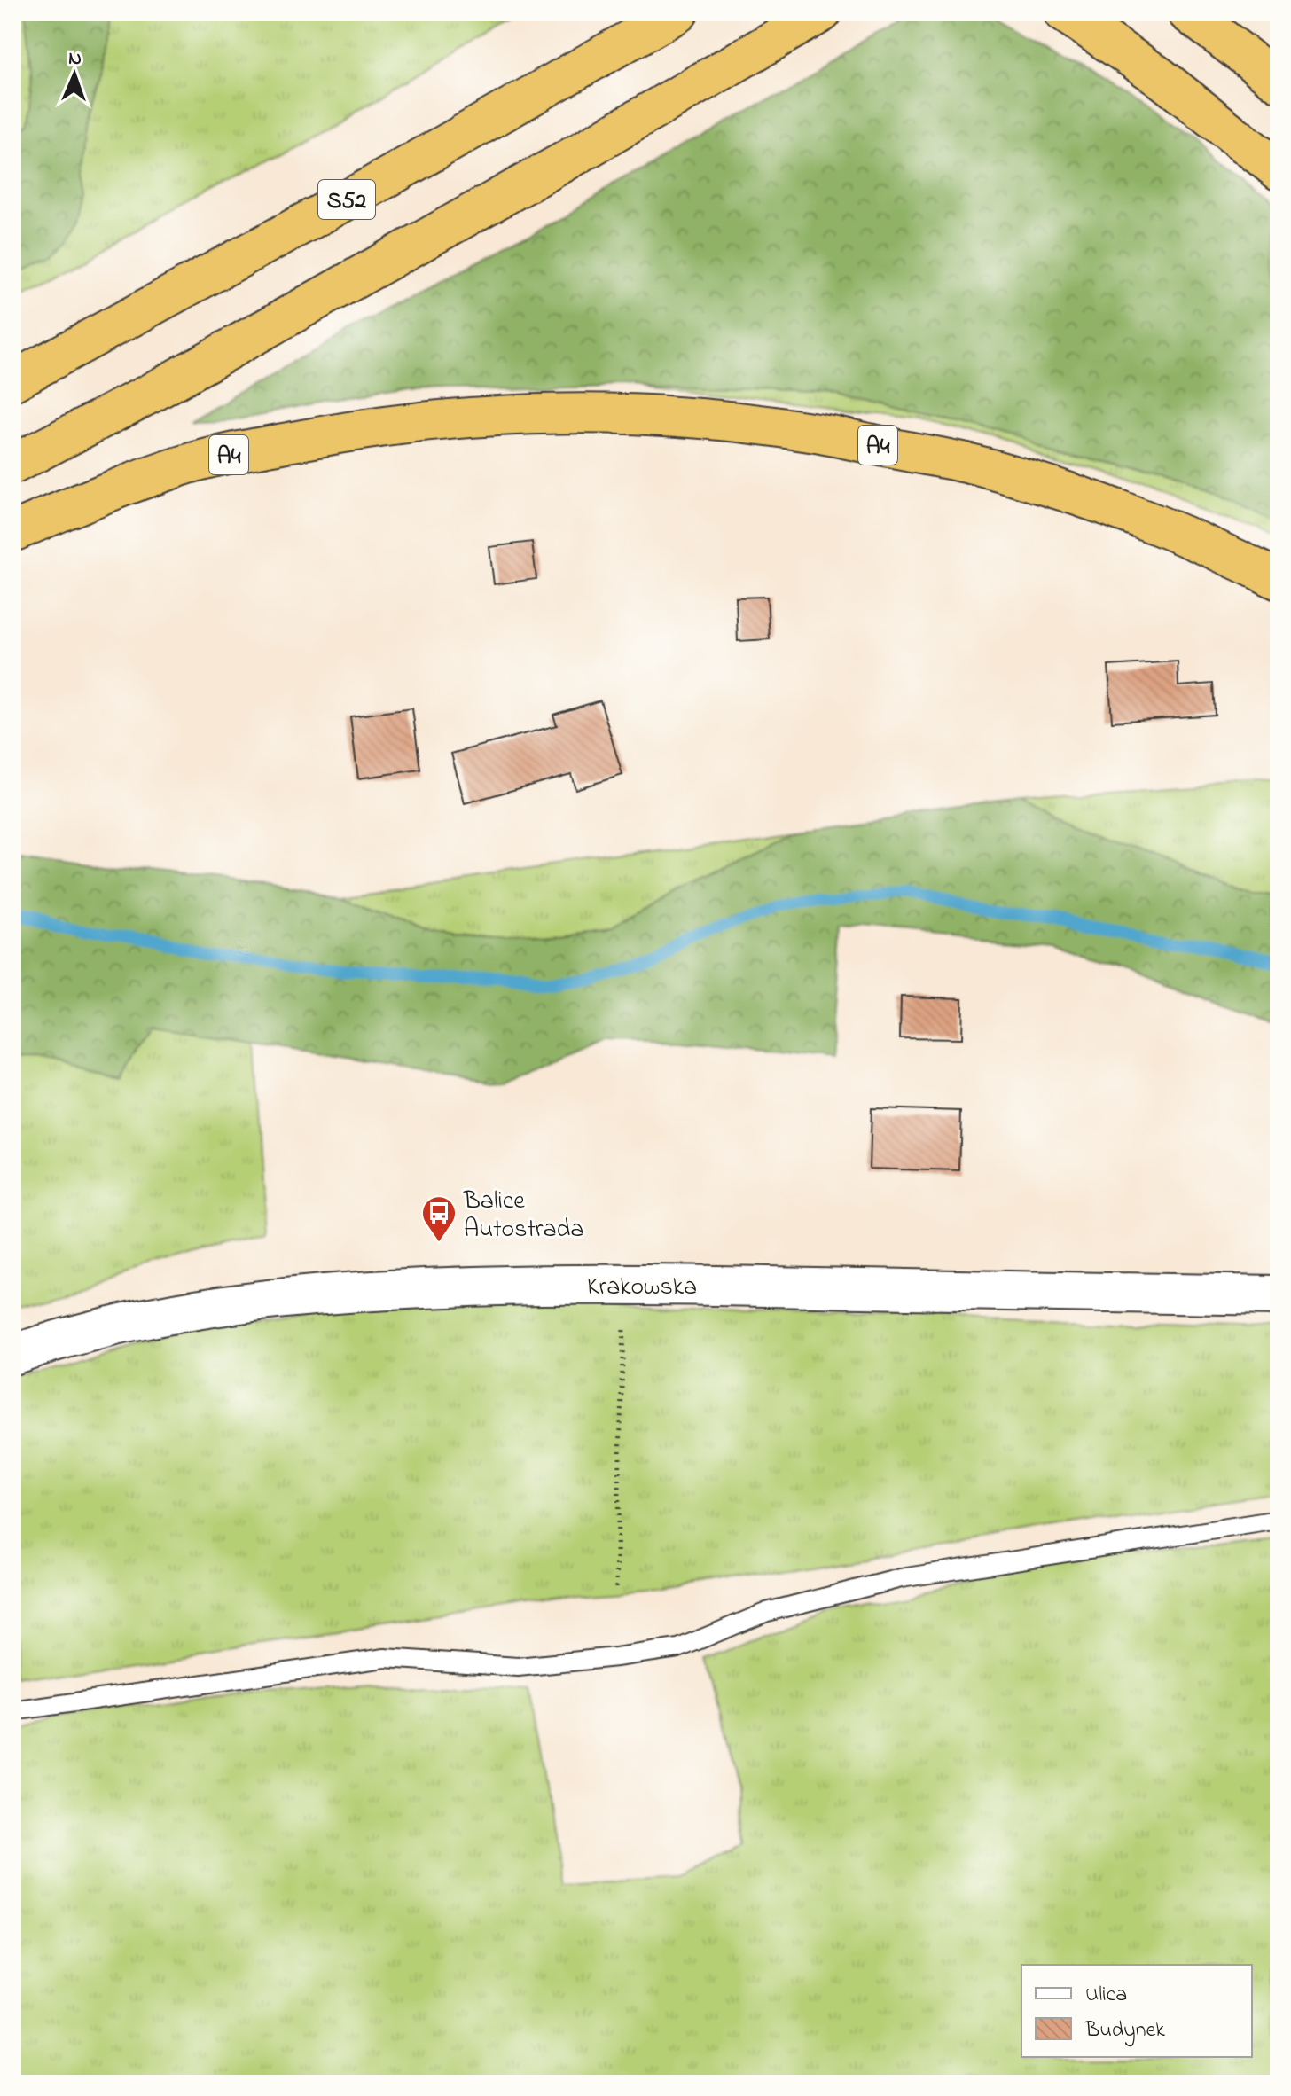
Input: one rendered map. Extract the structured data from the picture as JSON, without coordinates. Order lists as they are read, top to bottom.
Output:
{
  "streets": {
    "highway": ["S52", "A4"],
    "street": ["Krakowska"]
  },
  "places": {
    "bus stop": ["Balice Autostrada"]
  },
  "legend": ["Ulica", "Budynek"],
  "north": "top"
}
